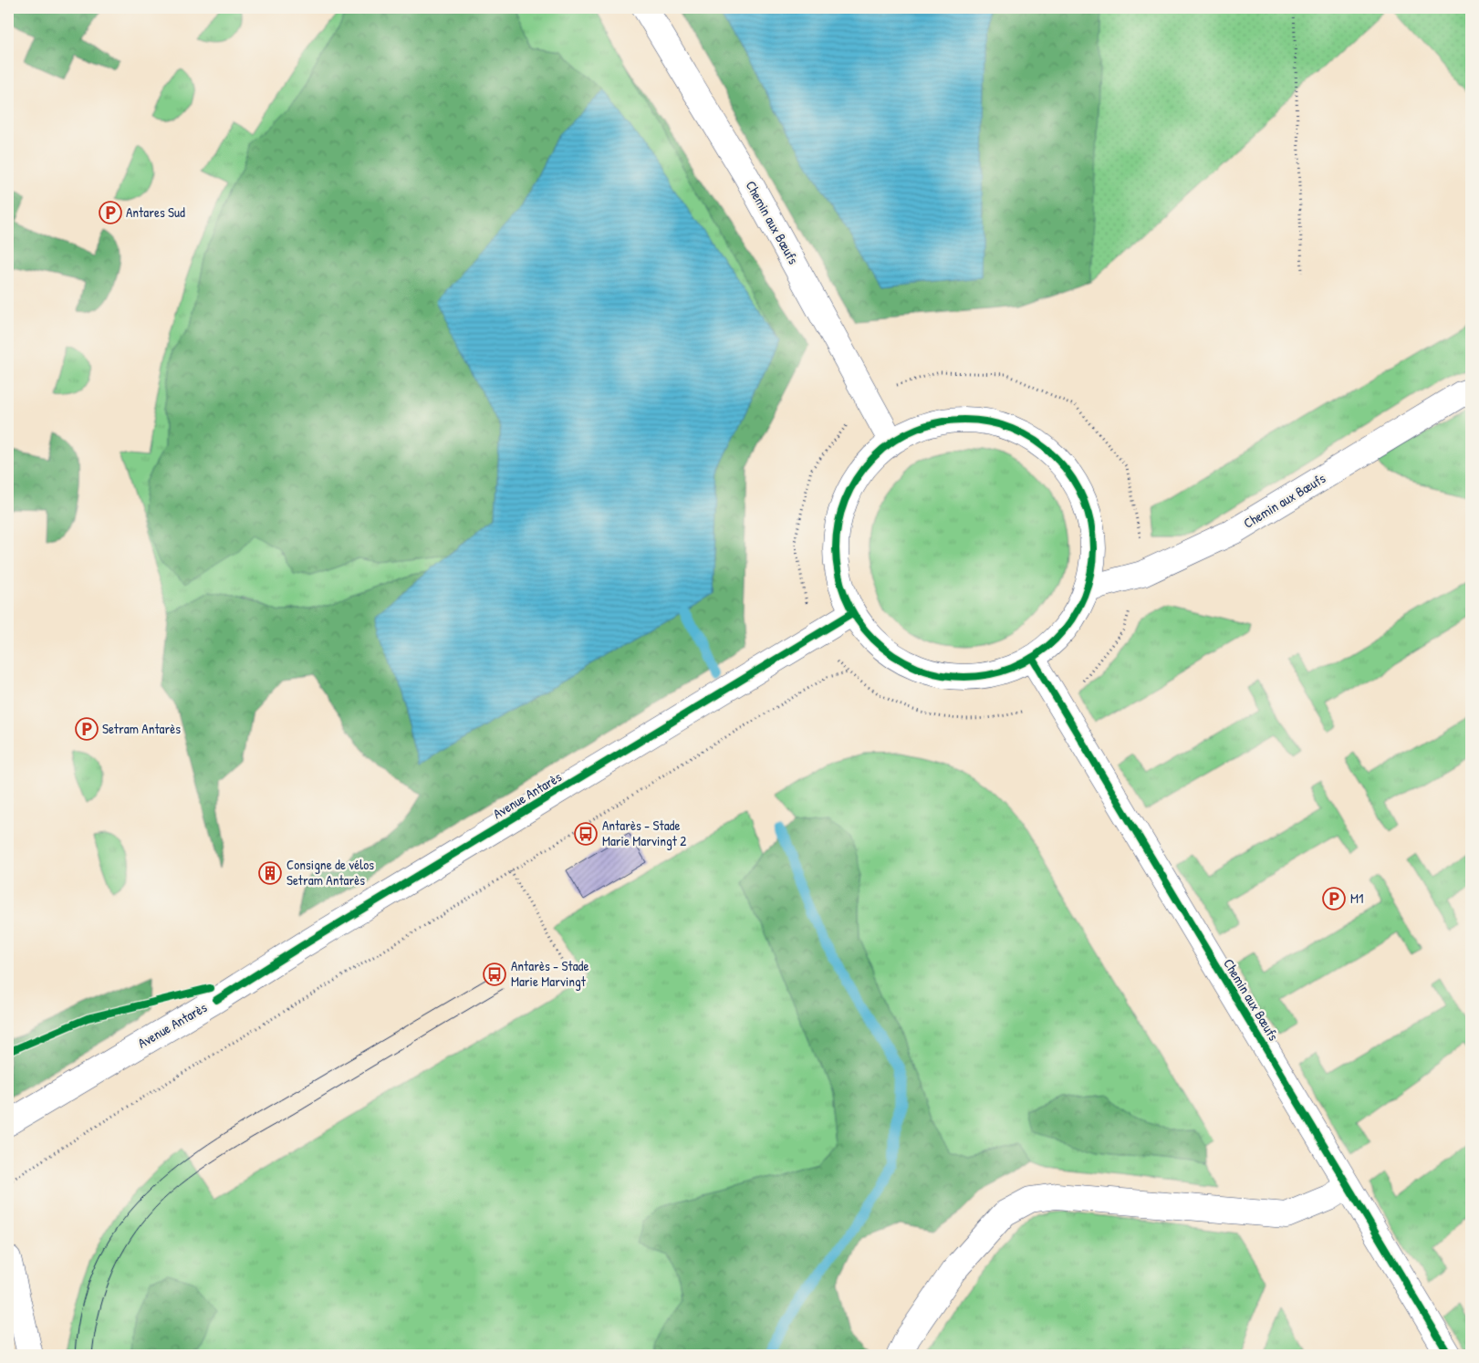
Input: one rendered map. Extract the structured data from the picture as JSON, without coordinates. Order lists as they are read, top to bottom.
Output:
{
  "streets": {
    "street": ["Chemin aux Bœufs", "Avenue Antarès"]
  },
  "places": {
    "parking": ["Antares Sud", "Setram Antarès", "M1"],
    "bus stop": ["Antarès - Stade Marie Marvingt 2", "Antarès - Stade Marie Marvingt"],
    "building": ["Consigne de vélos Setram Antarès"]
  }
}
